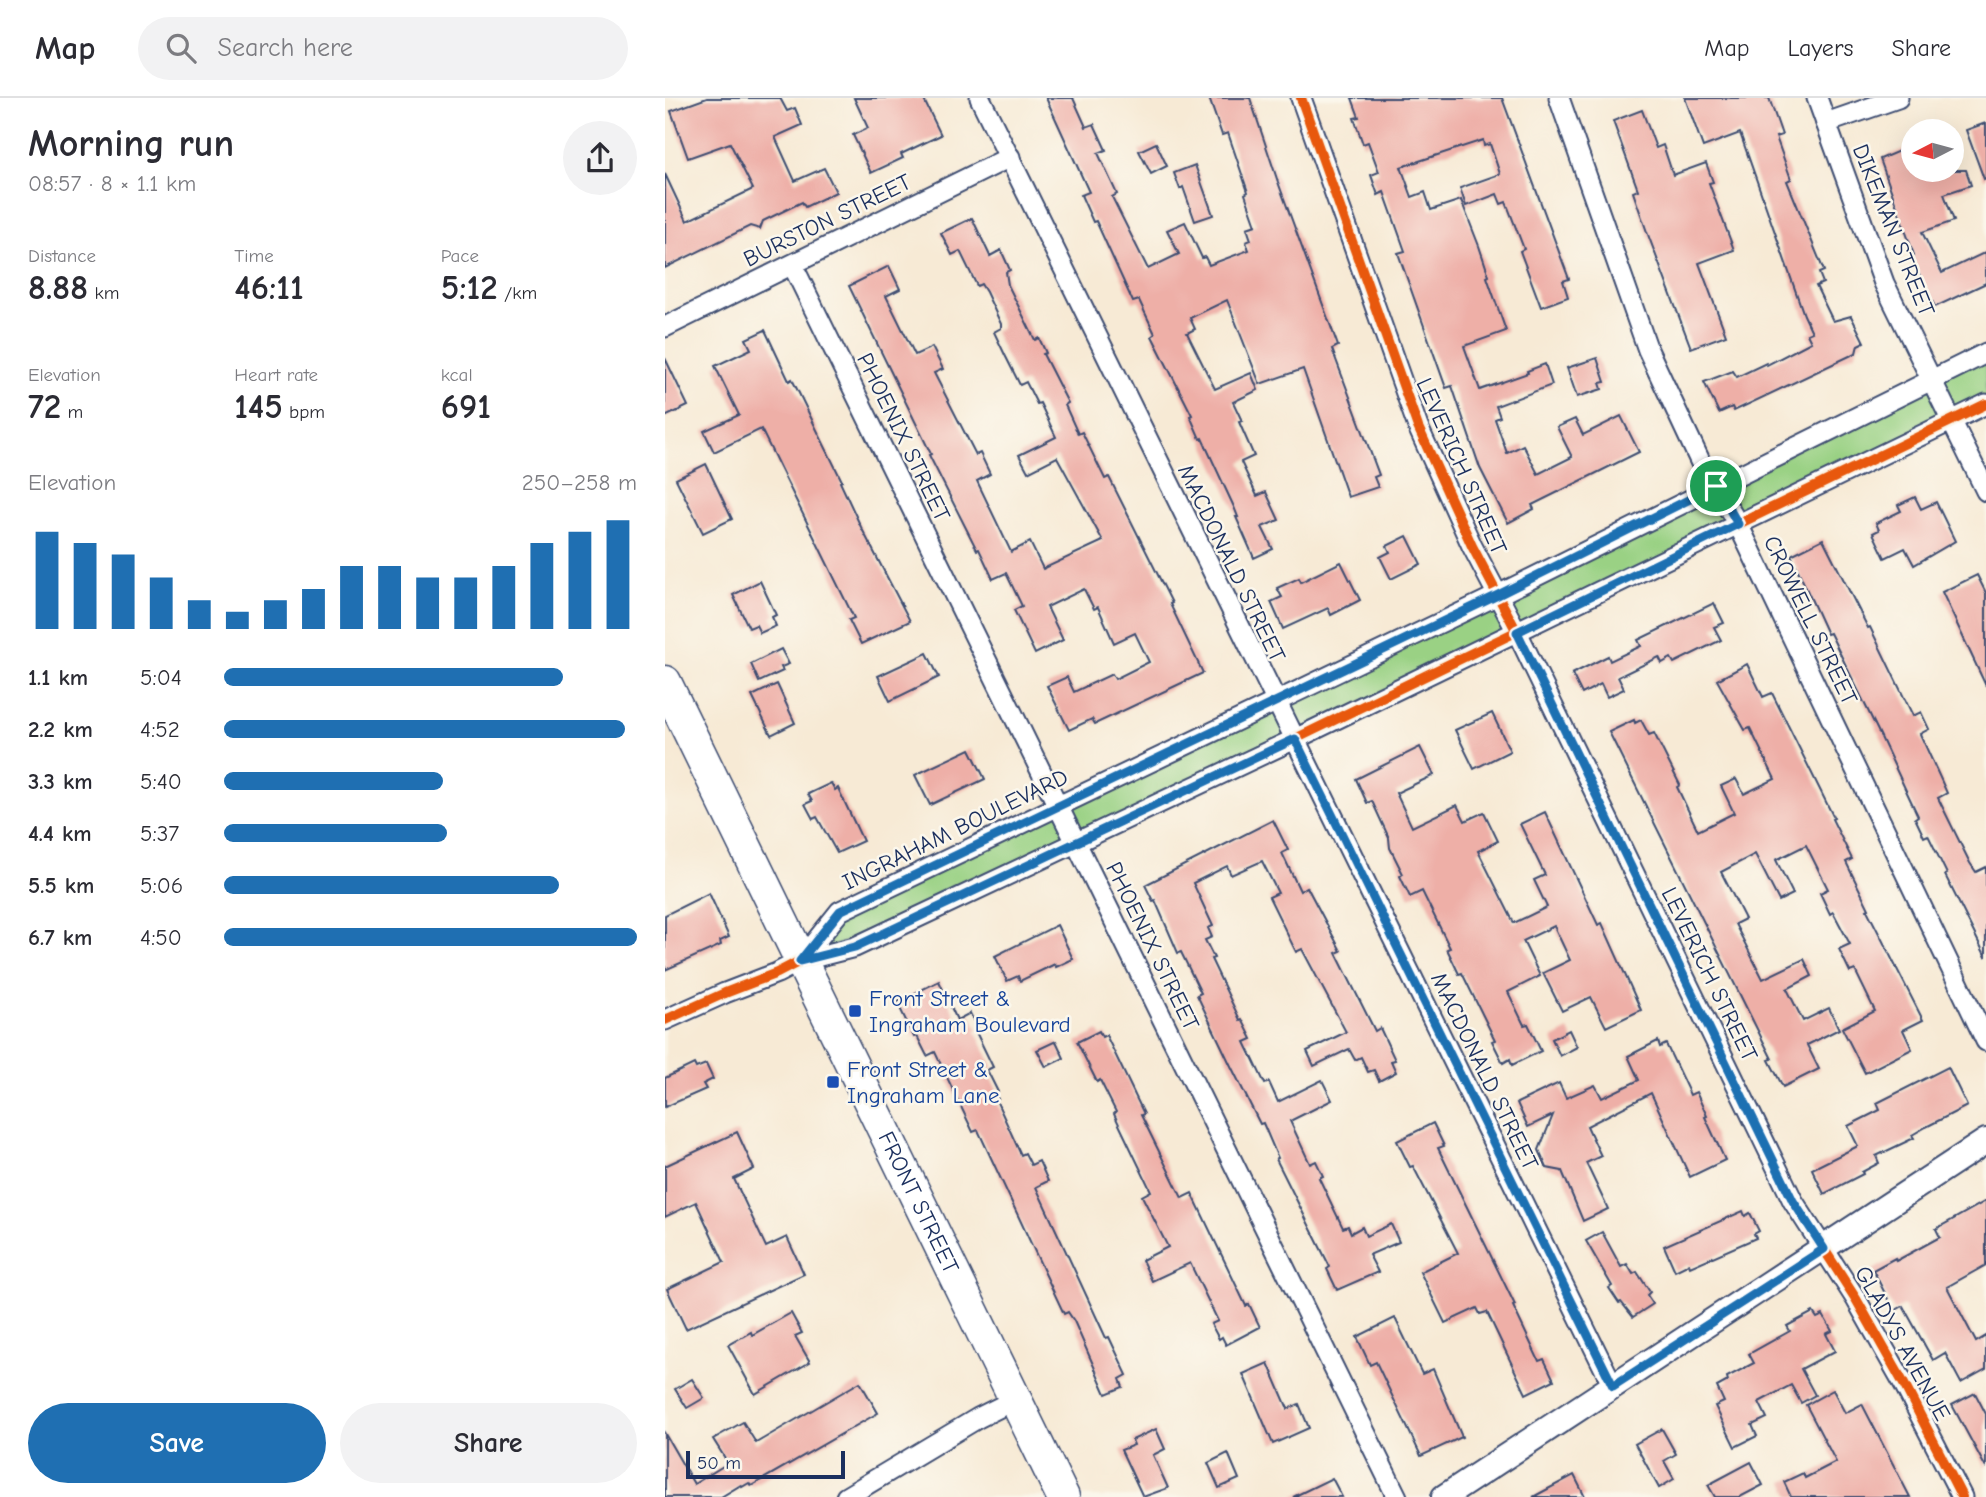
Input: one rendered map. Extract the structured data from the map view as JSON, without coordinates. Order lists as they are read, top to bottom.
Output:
{
  "streets": {
    "main road": ["FRONT STREET"],
    "street": [
      "BURSTON STREET",
      "DIKEMAN STREET",
      "PHOENIX STREET",
      "LEVERICH STREET",
      "MACDONALD STREET",
      "CROWELL STREET",
      "INGRAHAM BOULEVARD",
      "GLADYS AVENUE"
    ]
  },
  "crossings": [
    ["BURSTON STREET", "PHOENIX STREET"],
    ["BURSTON STREET", "MACDONALD STREET"],
    ["DIKEMAN STREET", "INGRAHAM BOULEVARD"],
    ["PHOENIX STREET", "INGRAHAM BOULEVARD"],
    ["LEVERICH STREET", "INGRAHAM BOULEVARD"],
    ["LEVERICH STREET", "GLADYS AVENUE"],
    ["MACDONALD STREET", "INGRAHAM BOULEVARD"],
    ["CROWELL STREET", "INGRAHAM BOULEVARD"],
    ["INGRAHAM BOULEVARD", "FRONT STREET"]
  ],
  "places": {
    "transit": ["Front Street & Ingraham Boulevard", "Front Street & Ingraham Lane"]
  },
  "scale_bar": "50 m",
  "north": "left",
  "page": {
    "header": "Map",
    "search": "Search here",
    "nav": ["Map", "Layers", "Share"],
    "heading": ["Morning run", "08:57 · 8 × 1.1 km"],
    "stats": [
      ["Distance", "8.88 km"],
      ["Time", "46:11"],
      ["Pace", "5:12 /km"],
      ["Elevation", "72 m"],
      ["Heart rate", "145 bpm"],
      ["kcal", "691"]
    ],
    "chart": ["Elevation", "250–258 m"],
    "list": [
      {
        "name": "1.1 km",
        "note": "5:04"
      },
      {
        "name": "2.2 km",
        "note": "4:52"
      },
      {
        "name": "3.3 km",
        "note": "5:40"
      },
      {
        "name": "4.4 km",
        "note": "5:37"
      },
      {
        "name": "5.5 km",
        "note": "5:06"
      },
      {
        "name": "6.7 km",
        "note": "4:50"
      }
    ],
    "buttons": ["Save", "Share"],
    "scale": "50 m"
  }
}
